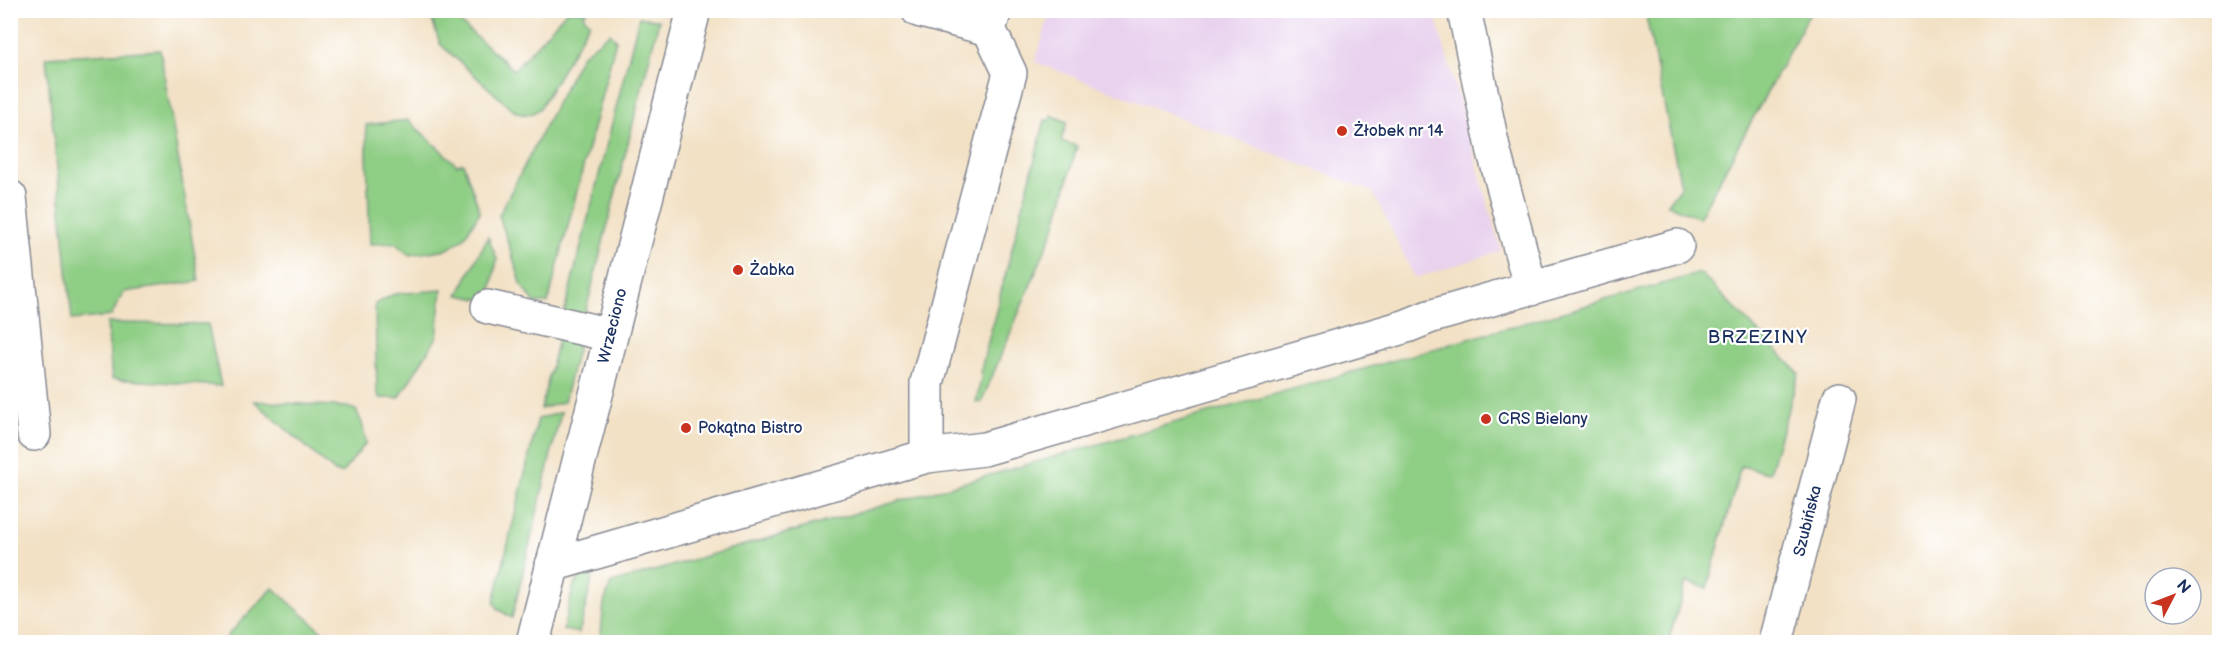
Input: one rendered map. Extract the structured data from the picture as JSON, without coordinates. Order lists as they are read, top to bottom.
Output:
{
  "streets": {
    "street": ["Wrzeciono", "Szubińska"]
  },
  "districts": ["BRZEZINY"],
  "places": [
    "Żłobek nr 14",
    "Żabka",
    "CRS Bielany",
    "Pokątna Bistro"
  ],
  "north": "top right"
}
